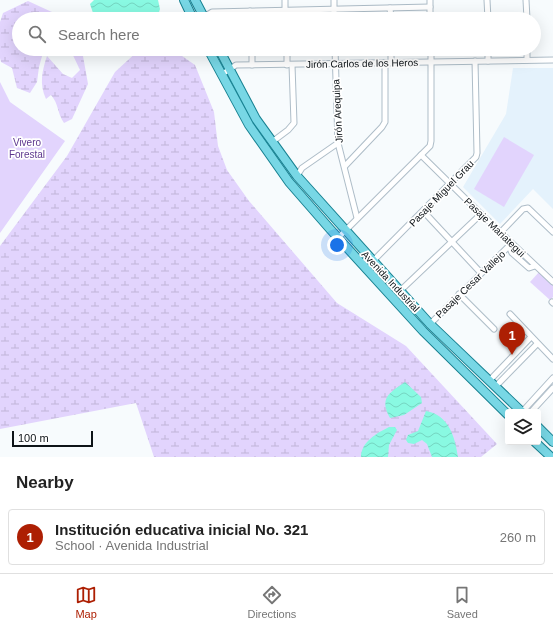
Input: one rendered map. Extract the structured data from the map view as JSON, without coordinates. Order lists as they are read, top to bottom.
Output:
{
  "streets": {
    "main road": ["Avenida Industrial"],
    "street": [
      "Jirón Carlos de los Heros",
      "Jirón Arequipa",
      "Pasaje Miguel Grau",
      "Pasaje Mariategui",
      "Pasaje Cesar Vallejo"
    ]
  },
  "crossings": [
    ["Jirón Carlos de los Heros", "Jirón Arequipa"],
    ["Jirón Carlos de los Heros", "Pasaje Miguel Grau"],
    ["Jirón Carlos de los Heros", "Avenida Industrial"],
    ["Pasaje Miguel Grau", "Pasaje Mariategui"],
    ["Pasaje Miguel Grau", "Avenida Industrial"],
    ["Pasaje Mariategui", "Pasaje Cesar Vallejo"],
    ["Avenida Industrial", "Pasaje Cesar Vallejo"]
  ],
  "parks": ["Vivero Forestal"],
  "scale_bar": "100 m",
  "page": {
    "search": "Search here",
    "pins": "1",
    "scale": "100 m",
    "heading": "Nearby",
    "list": [
      {
        "mark": "1",
        "name": "Institución educativa inicial No. 321",
        "note": "School · Avenida Industrial",
        "value": "260 m"
      }
    ],
    "nav": ["Map", "Directions", "Saved"]
  }
}
